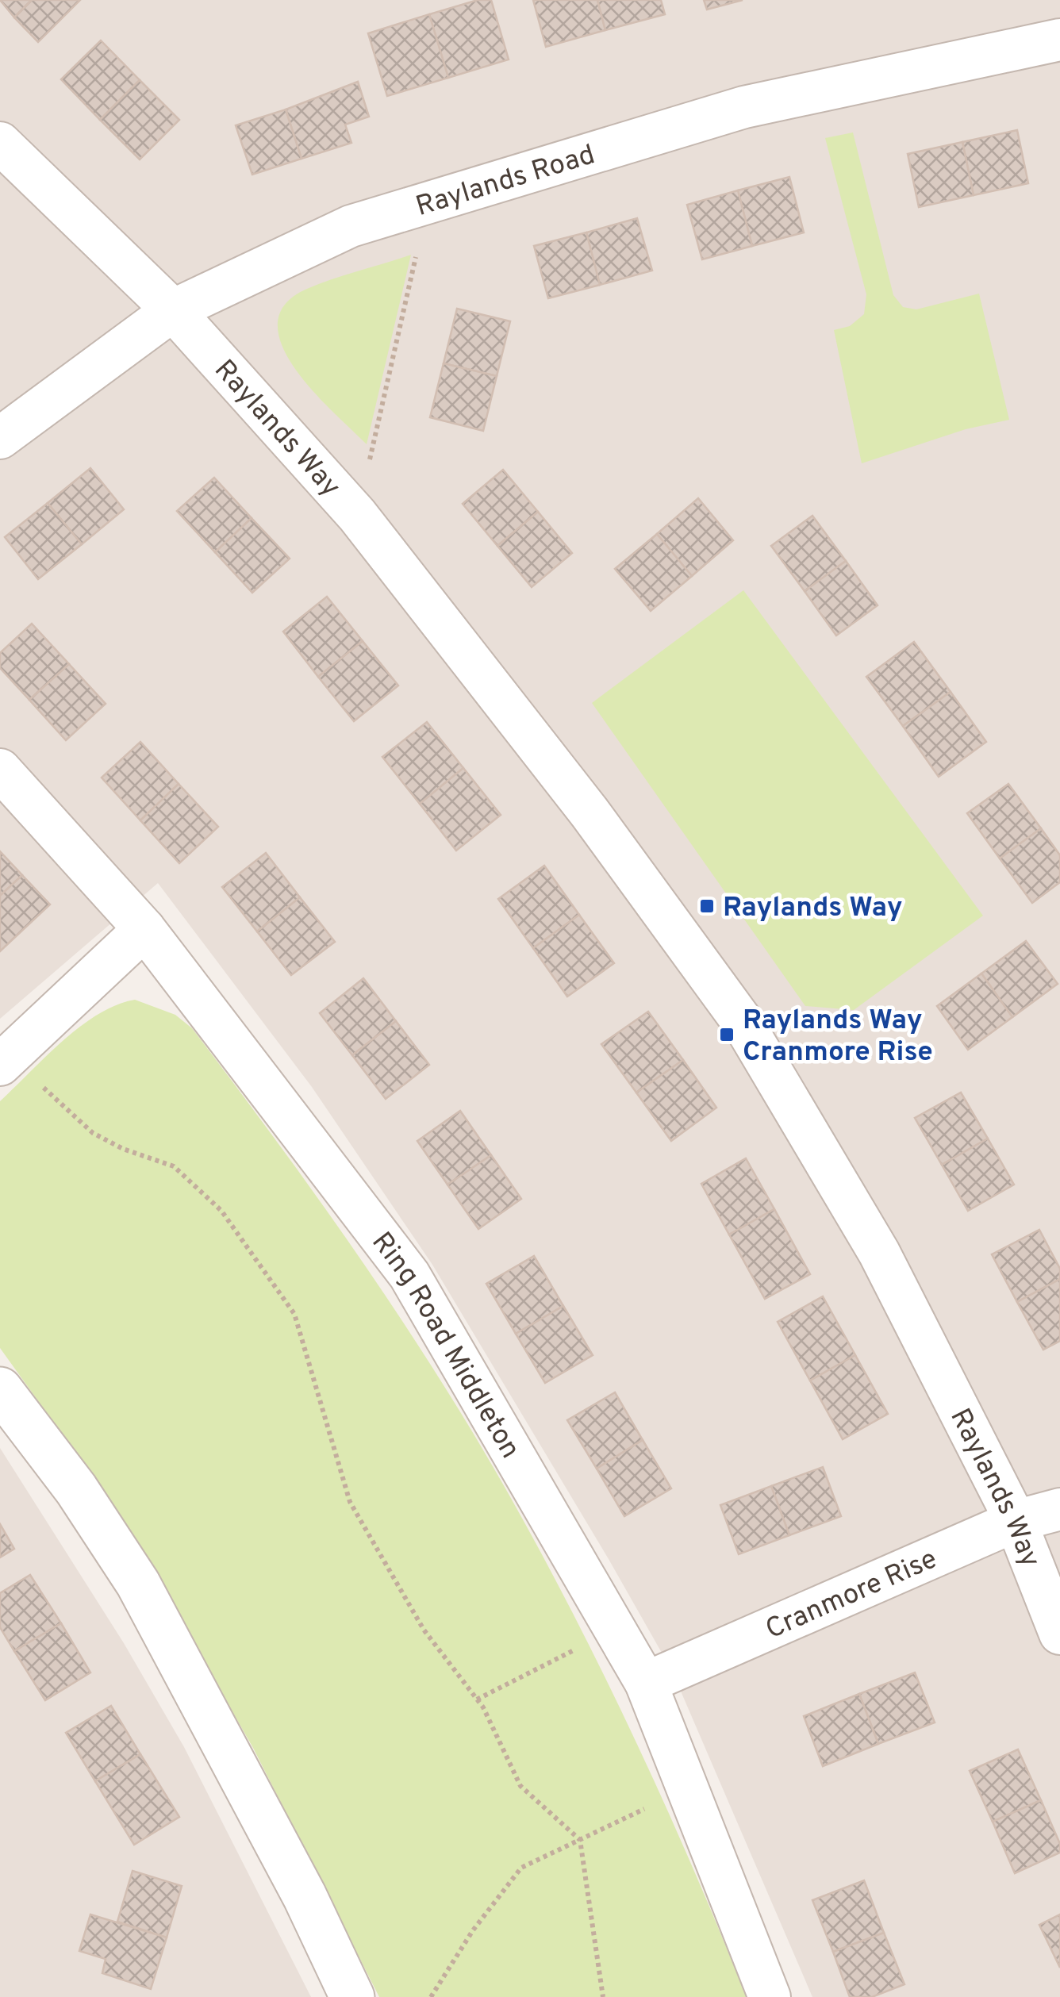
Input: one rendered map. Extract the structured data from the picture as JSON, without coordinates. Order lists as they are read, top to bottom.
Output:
{
  "streets": {
    "street": [
      "Raylands Road",
      "Raylands Way",
      "Ring Road Middleton",
      "Cranmore Rise"
    ]
  },
  "crossings": [
    ["Raylands Road", "Raylands Way"],
    ["Raylands Way", "Cranmore Rise"],
    ["Ring Road Middleton", "Cranmore Rise"]
  ],
  "places": {
    "transit": ["Raylands Way", "Raylands Way Cranmore Rise"]
  }
}
